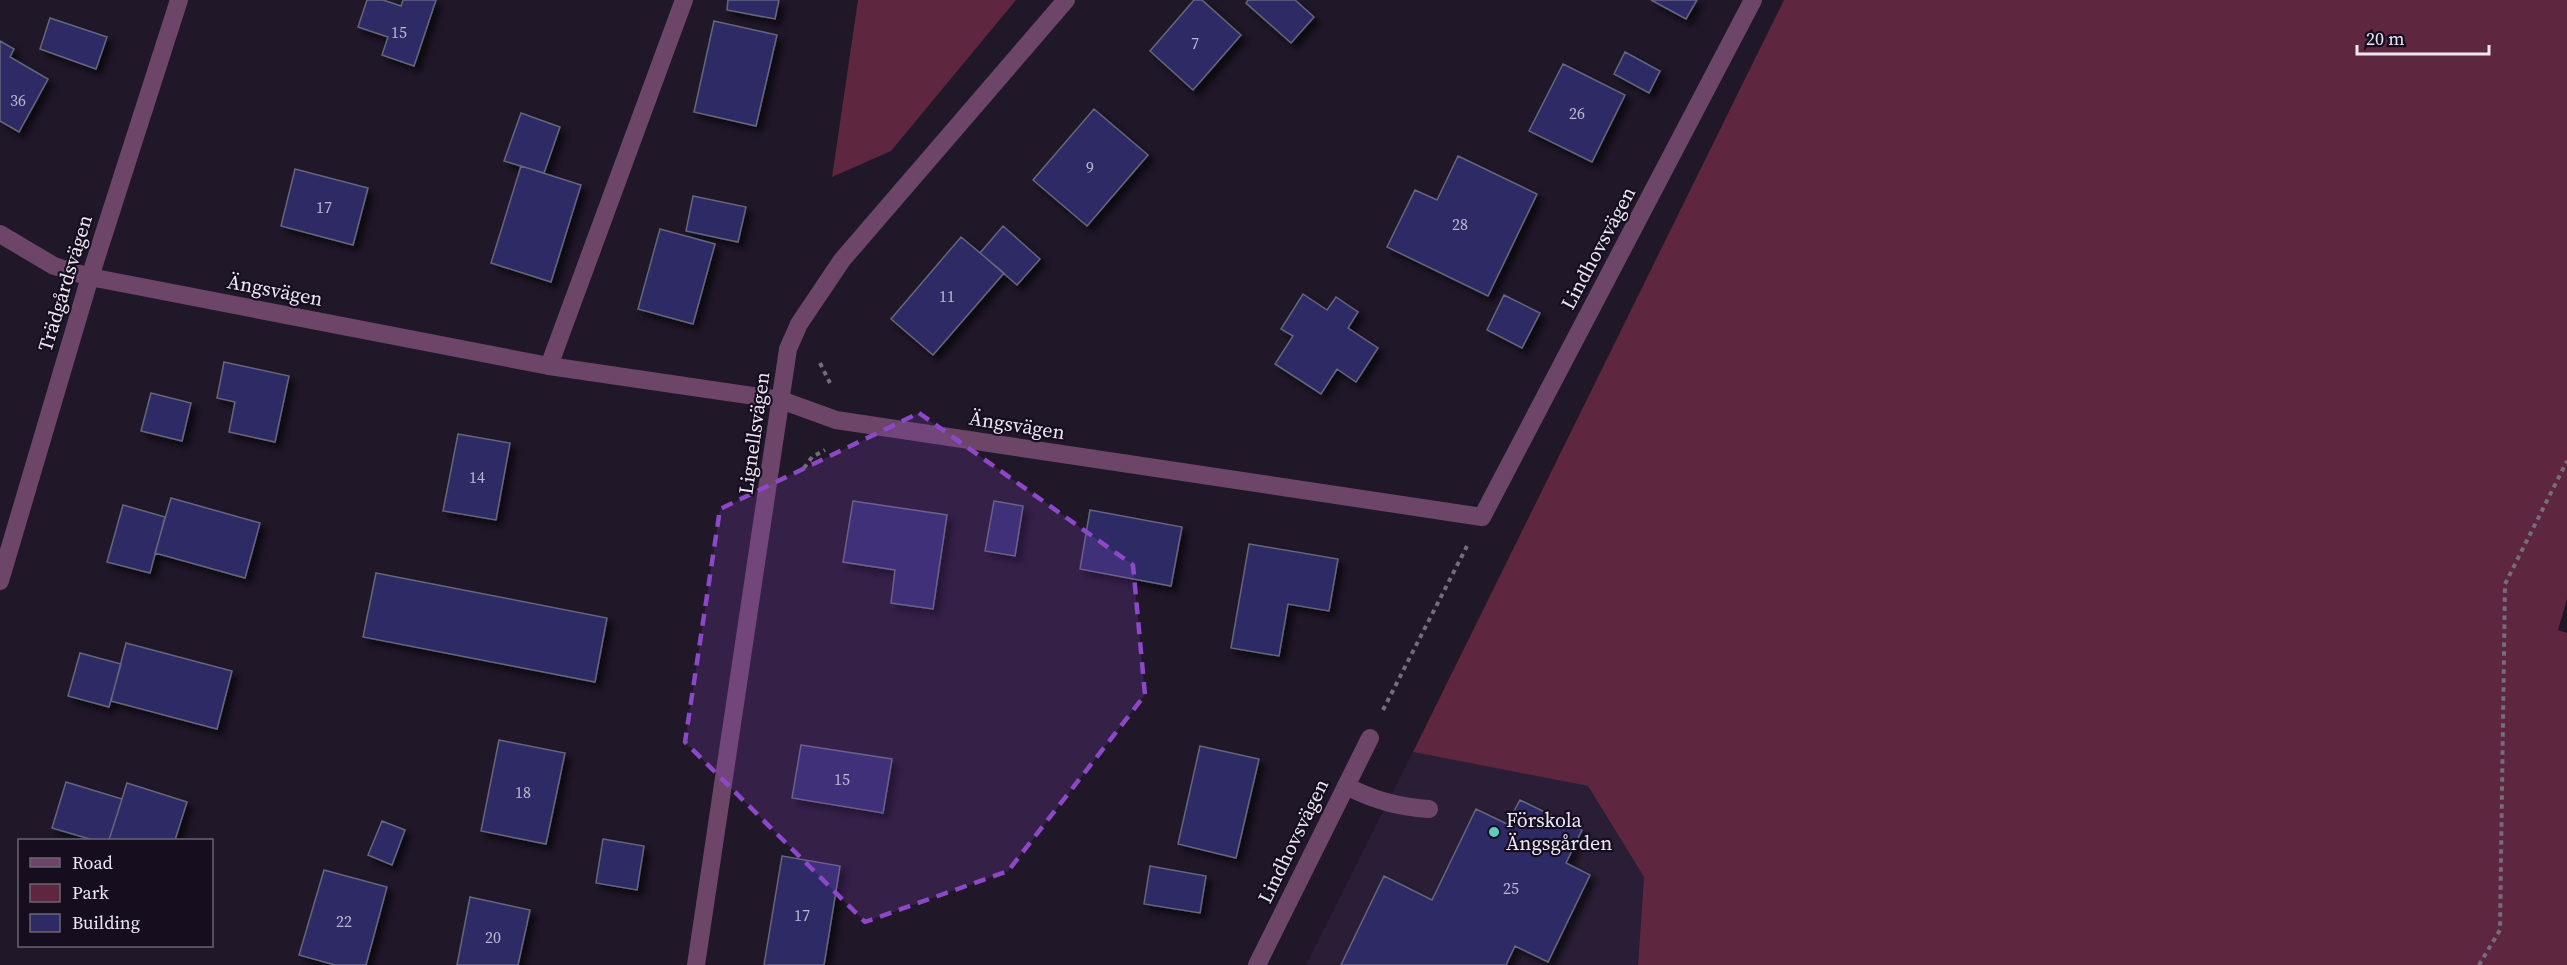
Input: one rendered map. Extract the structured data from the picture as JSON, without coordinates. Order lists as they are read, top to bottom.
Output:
{
  "streets": {
    "street": [
      "Lindhovsvägen",
      "Trädgårdsvägen",
      "Ängsvägen",
      "Lignellsvägen"
    ]
  },
  "crossings": [
    ["Lindhovsvägen", "Ängsvägen"],
    ["Trädgårdsvägen", "Ängsvägen"],
    ["Ängsvägen", "Lignellsvägen"]
  ],
  "places": ["Förskola Ängsgården"],
  "house_numbers": [
    "15",
    "7",
    "36",
    "26",
    "9",
    "17",
    "28",
    "11",
    "14",
    "15",
    "18",
    "25",
    "17",
    "22",
    "20"
  ],
  "legend": ["Road", "Park", "Building"],
  "scale_bar": "20 m"
}
